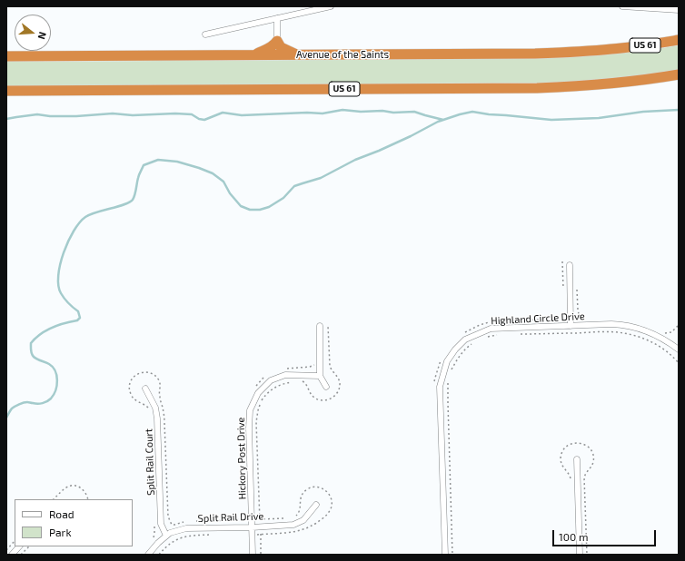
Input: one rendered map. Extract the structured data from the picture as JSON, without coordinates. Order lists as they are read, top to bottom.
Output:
{
  "streets": {
    "highway": ["US 61", "Avenue of the Saints"],
    "street": [
      "Highland Circle Drive",
      "Hickory Post Drive",
      "Split Rail Court",
      "Split Rail Drive"
    ]
  },
  "crossings": [
    ["Hickory Post Drive", "Split Rail Drive"],
    ["Split Rail Court", "Split Rail Drive"]
  ],
  "legend": ["Road", "Park"],
  "scale_bar": "100 m",
  "north": "right"
}
